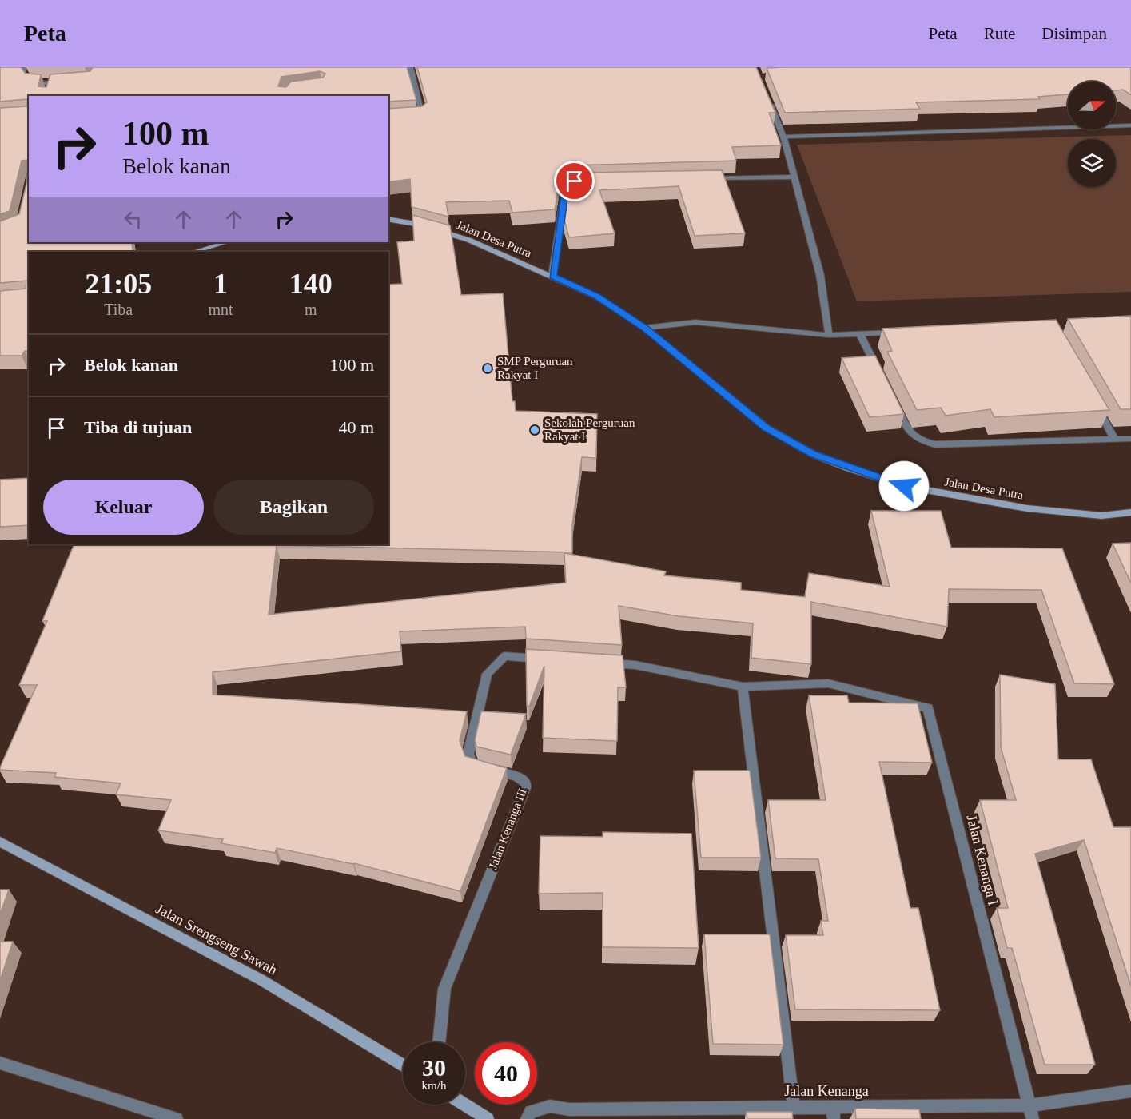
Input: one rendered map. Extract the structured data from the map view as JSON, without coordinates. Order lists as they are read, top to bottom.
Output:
{
  "streets": {
    "street": [
      "Jalan Desa Putra",
      "Jalan Kenanga III",
      "Jalan Kenanga I",
      "Jalan Srengseng Sawah",
      "Jalan Kenanga"
    ]
  },
  "crossings": [
    ["Jalan Kenanga I", "Jalan Kenanga"]
  ],
  "places": ["SMP Perguruan Rakyat I", "Sekolah Perguruan Rakyat I"],
  "north": "right",
  "page": {
    "header": "Peta",
    "nav": ["Peta", "Rute", "Disimpan"],
    "turn": ["100 m", "Belok kanan"],
    "eta": [
      "21:05",
      "Tiba",
      "1",
      "mnt",
      "140",
      "m"
    ],
    "list": [
      {
        "name": "Belok kanan",
        "value": "100 m"
      },
      {
        "name": "Tiba di tujuan",
        "value": "40 m"
      }
    ],
    "buttons": ["Keluar", "Bagikan"],
    "speed": "30 km/h",
    "limit": "40"
  }
}
